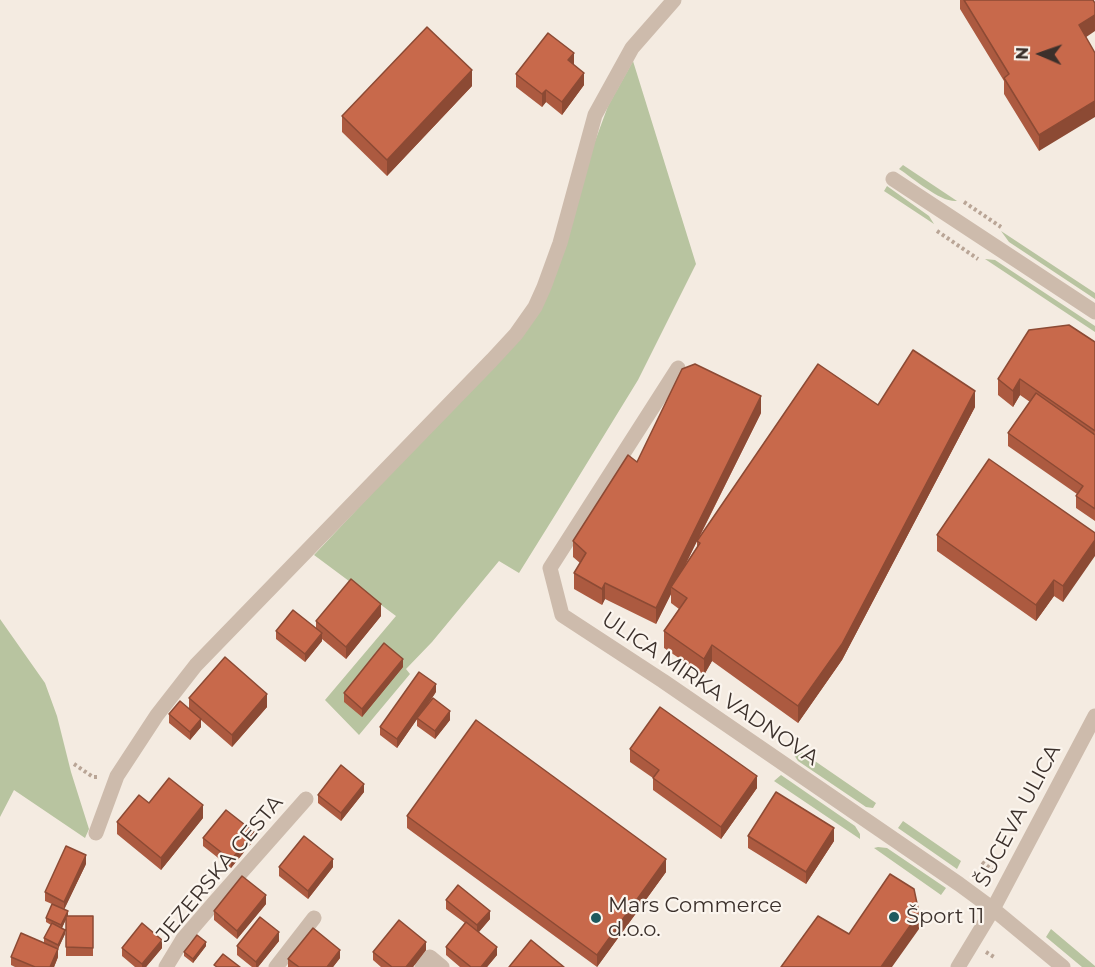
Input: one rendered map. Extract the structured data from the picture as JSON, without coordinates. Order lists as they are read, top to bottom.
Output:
{
  "streets": {
    "street": ["ULICA MIRKA VADNOVA", "ŠUCEVA ULICA", "JEZERSKA CESTA"]
  },
  "crossings": [
    ["ULICA MIRKA VADNOVA", "ŠUCEVA ULICA"]
  ],
  "places": ["Šport 11", "Mars Commerce d.o.o."],
  "north": "left"
}
